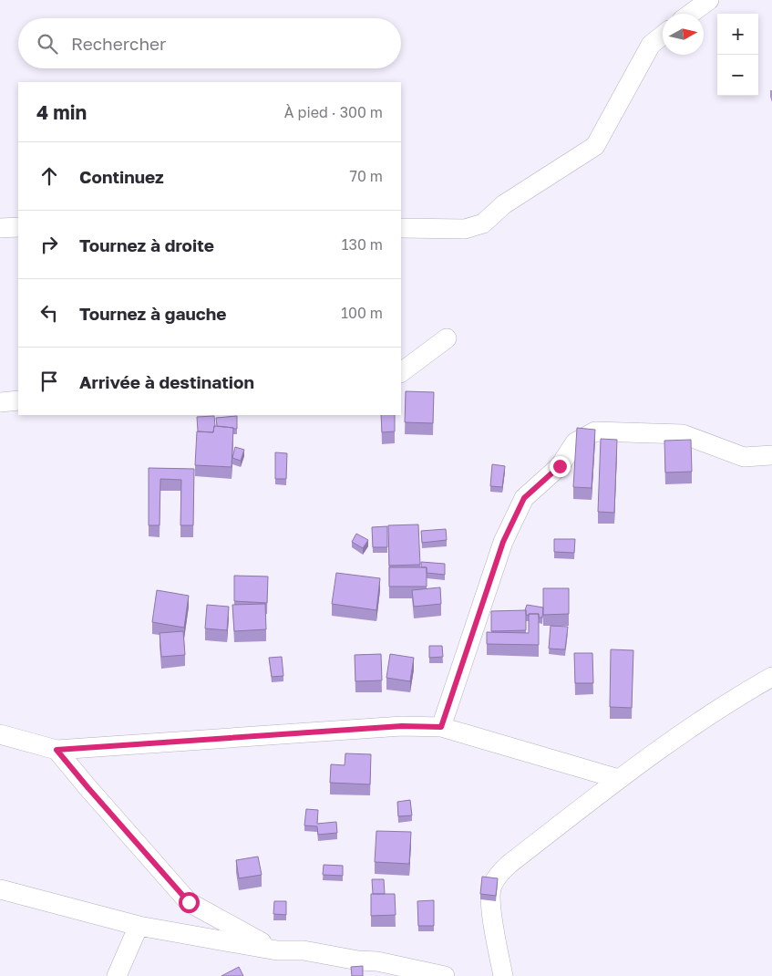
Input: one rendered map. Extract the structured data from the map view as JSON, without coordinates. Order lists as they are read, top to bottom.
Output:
{
  "north": "right",
  "page": {
    "map_buttons": ["+", "−"],
    "search": "Rechercher",
    "heading": ["4 min", "À pied · 300 m"],
    "list": [
      ["Continuez", "70 m"],
      ["Tournez à droite", "130 m"],
      ["Tournez à gauche", "100 m"],
      "Arrivée à destination"
    ]
  }
}
